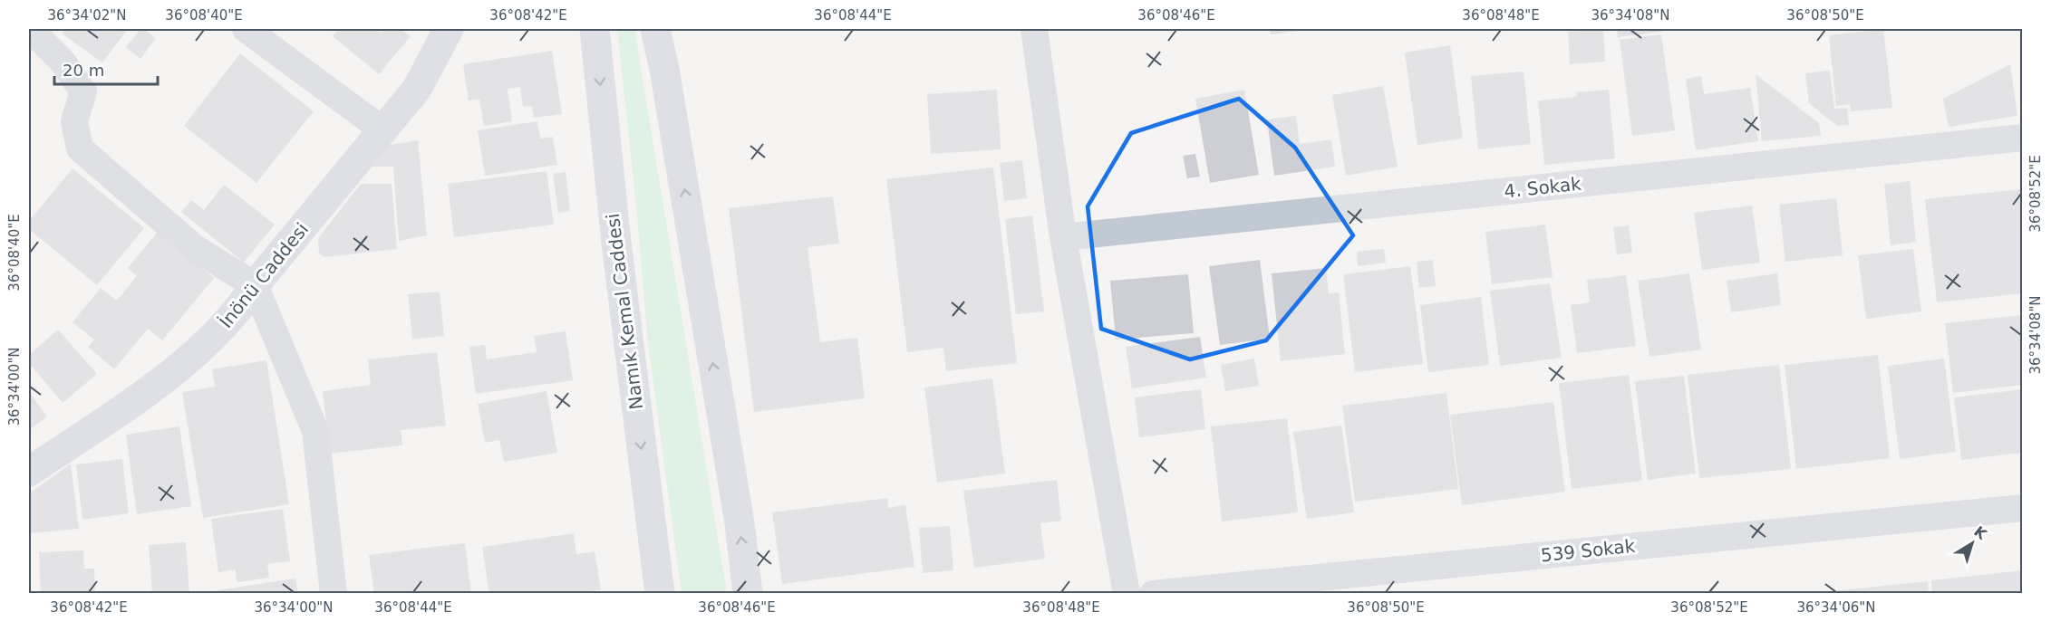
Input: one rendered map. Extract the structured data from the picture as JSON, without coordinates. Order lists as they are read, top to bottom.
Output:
{
  "streets": {
    "street": [
      "4. Sokak",
      "İnönü Caddesi",
      "Namık Kemal Caddesi",
      "539 Sokak"
    ]
  },
  "scale_bar": "20 m",
  "north": "top right",
  "coordinates": [
    "36°34'02\"N",
    "36°08'40\"E",
    "36°08'42\"E",
    "36°08'44\"E",
    "36°08'46\"E",
    "36°08'48\"E",
    "36°34'08\"N",
    "36°08'50\"E",
    "36°08'52\"E",
    "36°34'00\"N",
    "36°34'06\"N"
  ]
}
